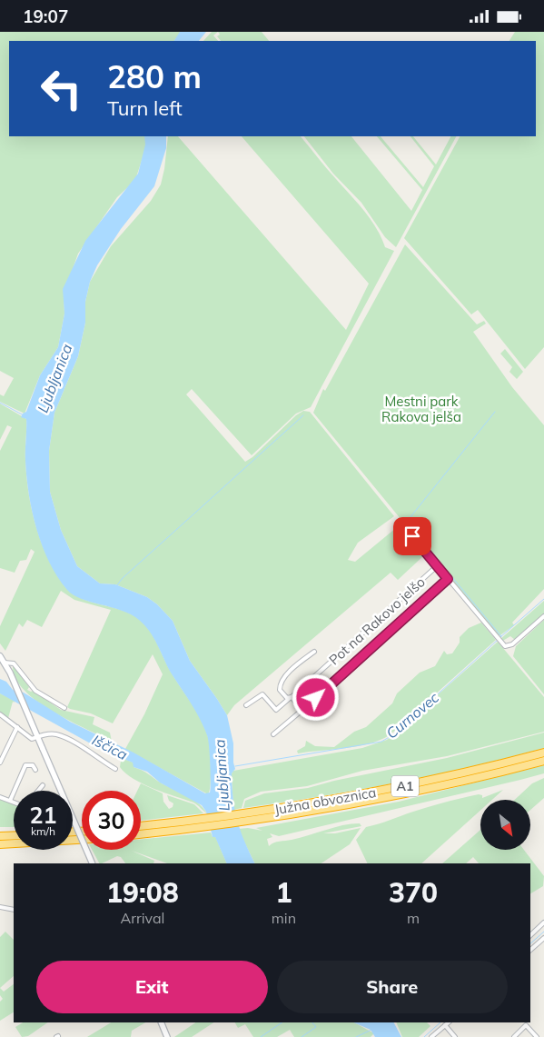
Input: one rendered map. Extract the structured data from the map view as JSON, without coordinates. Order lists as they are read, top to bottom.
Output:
{
  "streets": {
    "highway": ["A1", "Južna obvoznica"],
    "street": ["Pot na Rakovo jelšo"]
  },
  "water": ["Ljubljanica", "Curnovec", "Iščica"],
  "parks": ["Mestni park Rakova jelša"],
  "north": "bottom right",
  "page": {
    "status": "19:07",
    "turn": ["280 m", "Turn left"],
    "speed": "21 km/h",
    "limit": "30",
    "eta": [
      "19:08",
      "Arrival",
      "1",
      "min",
      "370",
      "m"
    ],
    "buttons": ["Exit", "Share"]
  }
}
